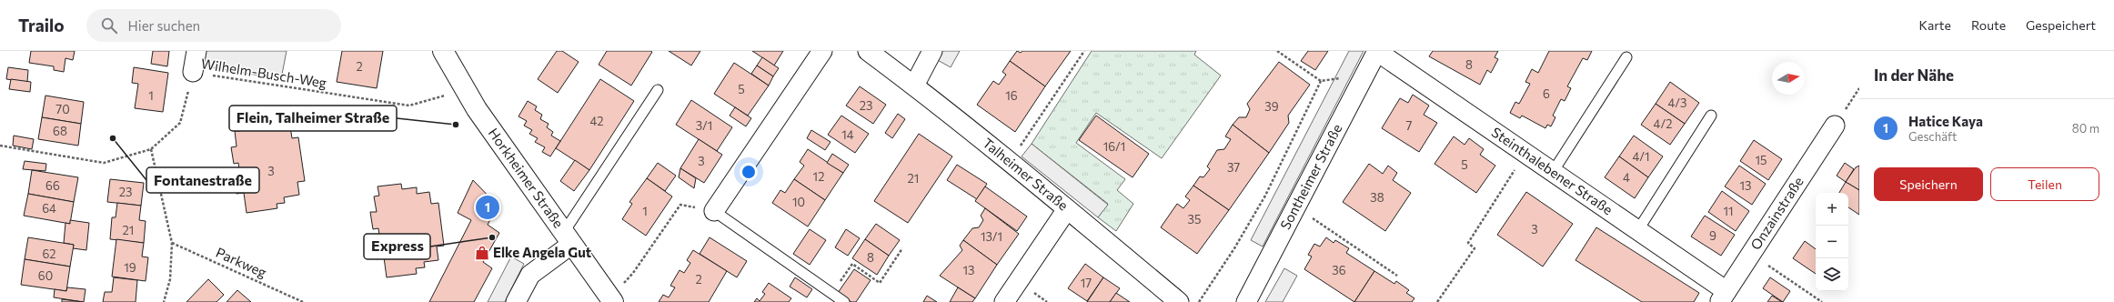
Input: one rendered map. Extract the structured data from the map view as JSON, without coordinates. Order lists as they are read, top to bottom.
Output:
{
  "streets": {
    "main road": ["Horkheimer Straße"],
    "street": [
      "Steinthalebener Straße",
      "Talheimer Straße",
      "Sontheimer Straße",
      "Onzainstraße"
    ],
    "path": ["Wilhelm-Busch-Weg", "Parkweg"]
  },
  "crossings": [
    ["Wilhelm-Busch-Weg", "Horkheimer Straße"],
    ["Steinthalebener Straße", "Sontheimer Straße"],
    ["Steinthalebener Straße", "Onzainstraße"]
  ],
  "places": {
    "other": ["Flein, Talheimer Straße", "Fontanestraße", "Express"],
    "shop": ["Elke Angela Gut"]
  },
  "house_numbers": [
    "8",
    "2",
    "5",
    "6",
    "1",
    "16",
    "4/3",
    "23",
    "39",
    "70",
    "42",
    "4/2",
    "3/1",
    "7",
    "68",
    "14",
    "16/1",
    "4/1",
    "15",
    "3",
    "5",
    "37",
    "3",
    "12",
    "4",
    "21",
    "66",
    "13",
    "23",
    "38",
    "10",
    "64",
    "1",
    "11",
    "35",
    "3",
    "21",
    "9",
    "13/1",
    "62",
    "8",
    "19",
    "13",
    "36",
    "60",
    "2",
    "17"
  ],
  "north": "right",
  "page": {
    "header": "Trailo",
    "search": "Hier suchen",
    "nav": ["Karte", "Route", "Gespeichert"],
    "heading": "In der Nähe",
    "list": [
      {
        "mark": "1",
        "name": "Hatice Kaya",
        "note": "Geschäft",
        "value": "80 m"
      }
    ],
    "buttons": ["Speichern", "Teilen"],
    "map_buttons": ["+", "−"],
    "pins": "1"
  }
}
